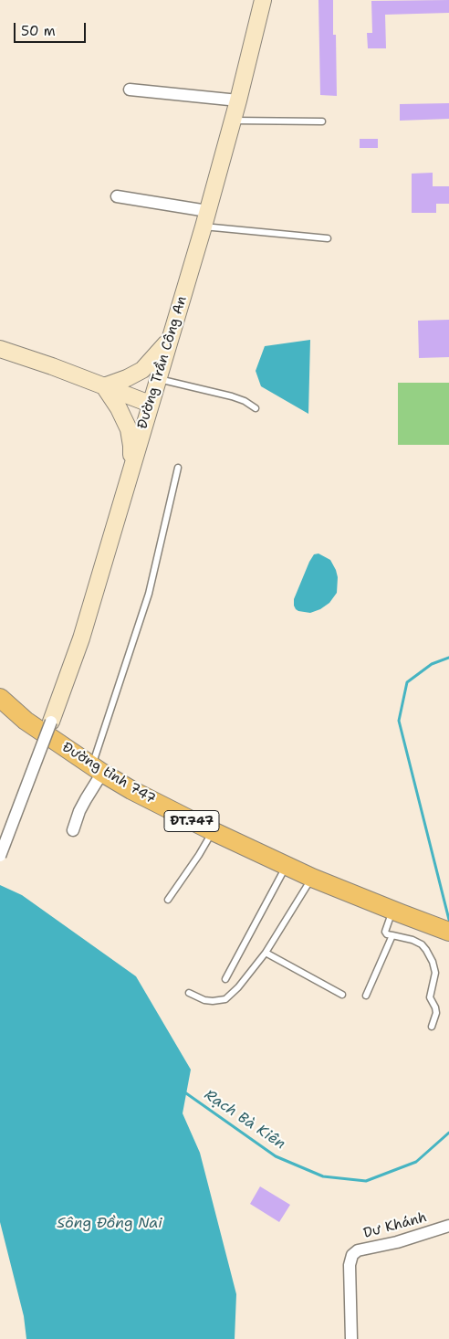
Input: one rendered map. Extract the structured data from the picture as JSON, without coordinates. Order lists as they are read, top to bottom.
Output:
{
  "streets": {
    "main road": ["Đường tỉnh 747", "ĐT.747"],
    "street": ["Đường Trần Công An", "Dư Khánh"]
  },
  "crossings": [
    ["Đường tỉnh 747", "ĐT.747"]
  ],
  "water": ["Rạch Bà Kiên", "Sông Đồng Nai"],
  "scale_bar": "50 m"
}
